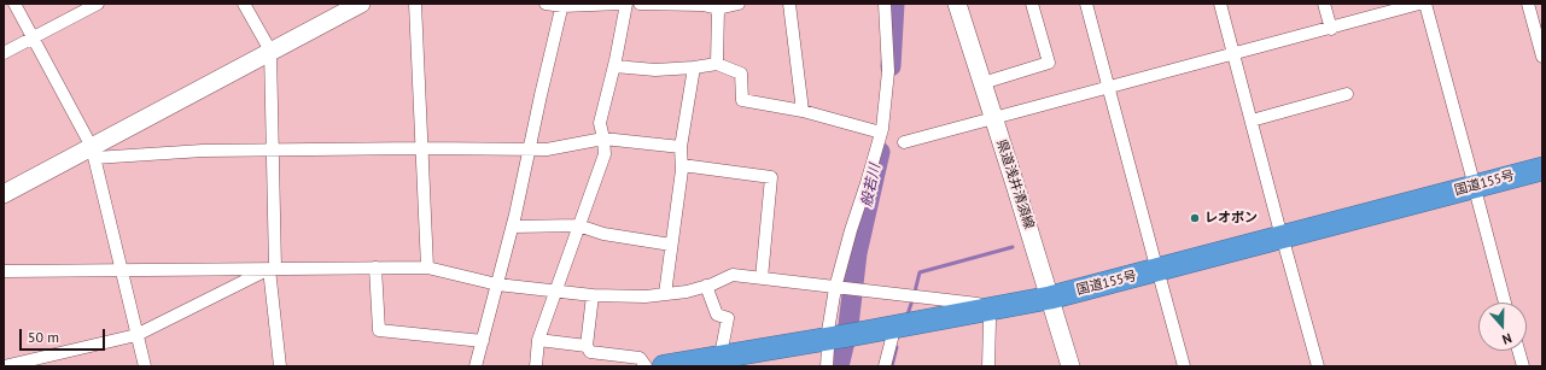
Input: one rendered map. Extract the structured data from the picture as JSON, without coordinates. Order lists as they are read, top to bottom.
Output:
{
  "streets": {
    "highway": ["国道155号"],
    "street": ["県道浅井清須線"]
  },
  "crossings": [
    ["国道155号", "県道浅井清須線"]
  ],
  "water": ["般若川"],
  "places": ["レオポン"],
  "scale_bar": "50 m",
  "north": "bottom"
}
